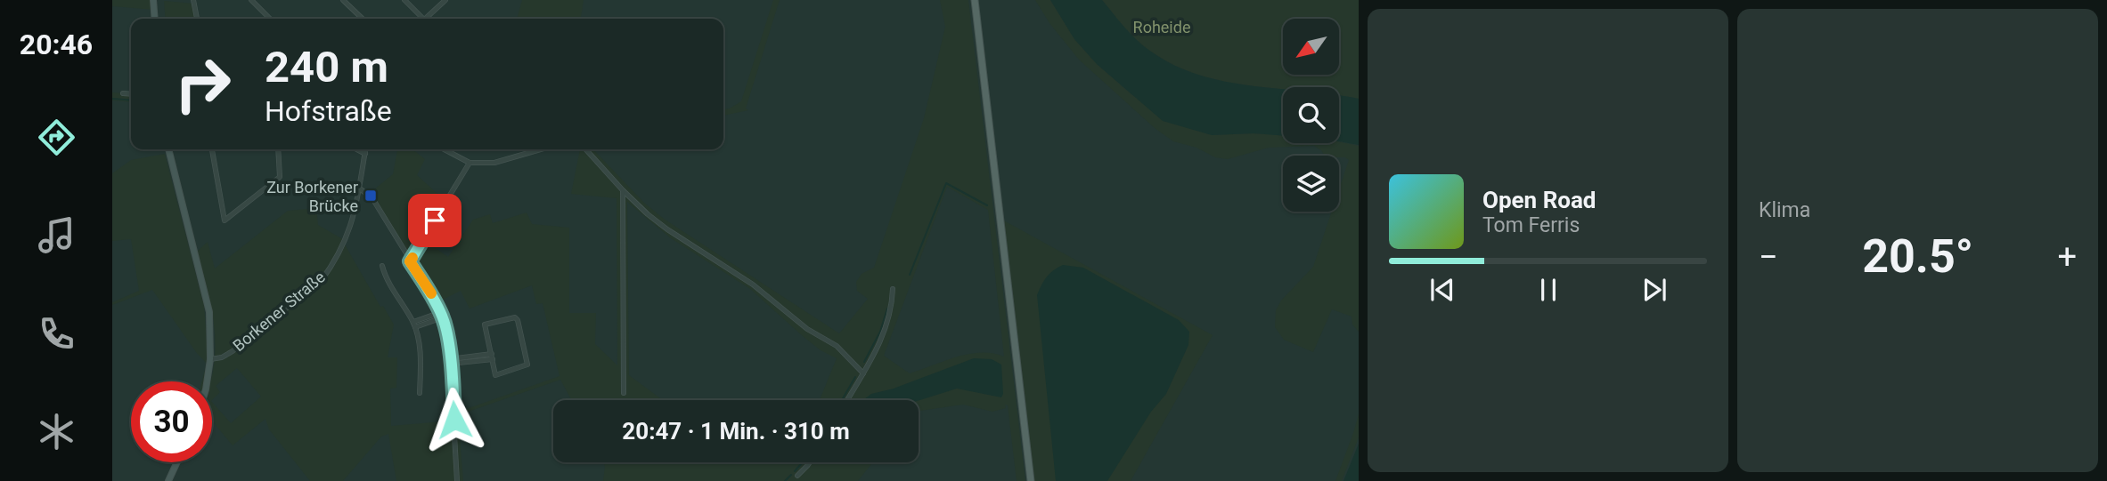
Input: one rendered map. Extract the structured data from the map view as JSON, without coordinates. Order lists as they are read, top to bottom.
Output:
{
  "streets": {
    "street": ["Borkener Straße"]
  },
  "parks": ["Roheide"],
  "places": {
    "transit": ["Zur Borkener Brücke"]
  },
  "north": "bottom left",
  "page": {
    "tabs": "20:46",
    "tile": "Klima",
    "turn": ["240 m", "Hofstraße"],
    "song": ["Open Road", "Tom Ferris"],
    "heat": ["−", "20.5°", "+"],
    "limit": "30",
    "trip": "20:47 · 1 Min. · 310 m"
  }
}
